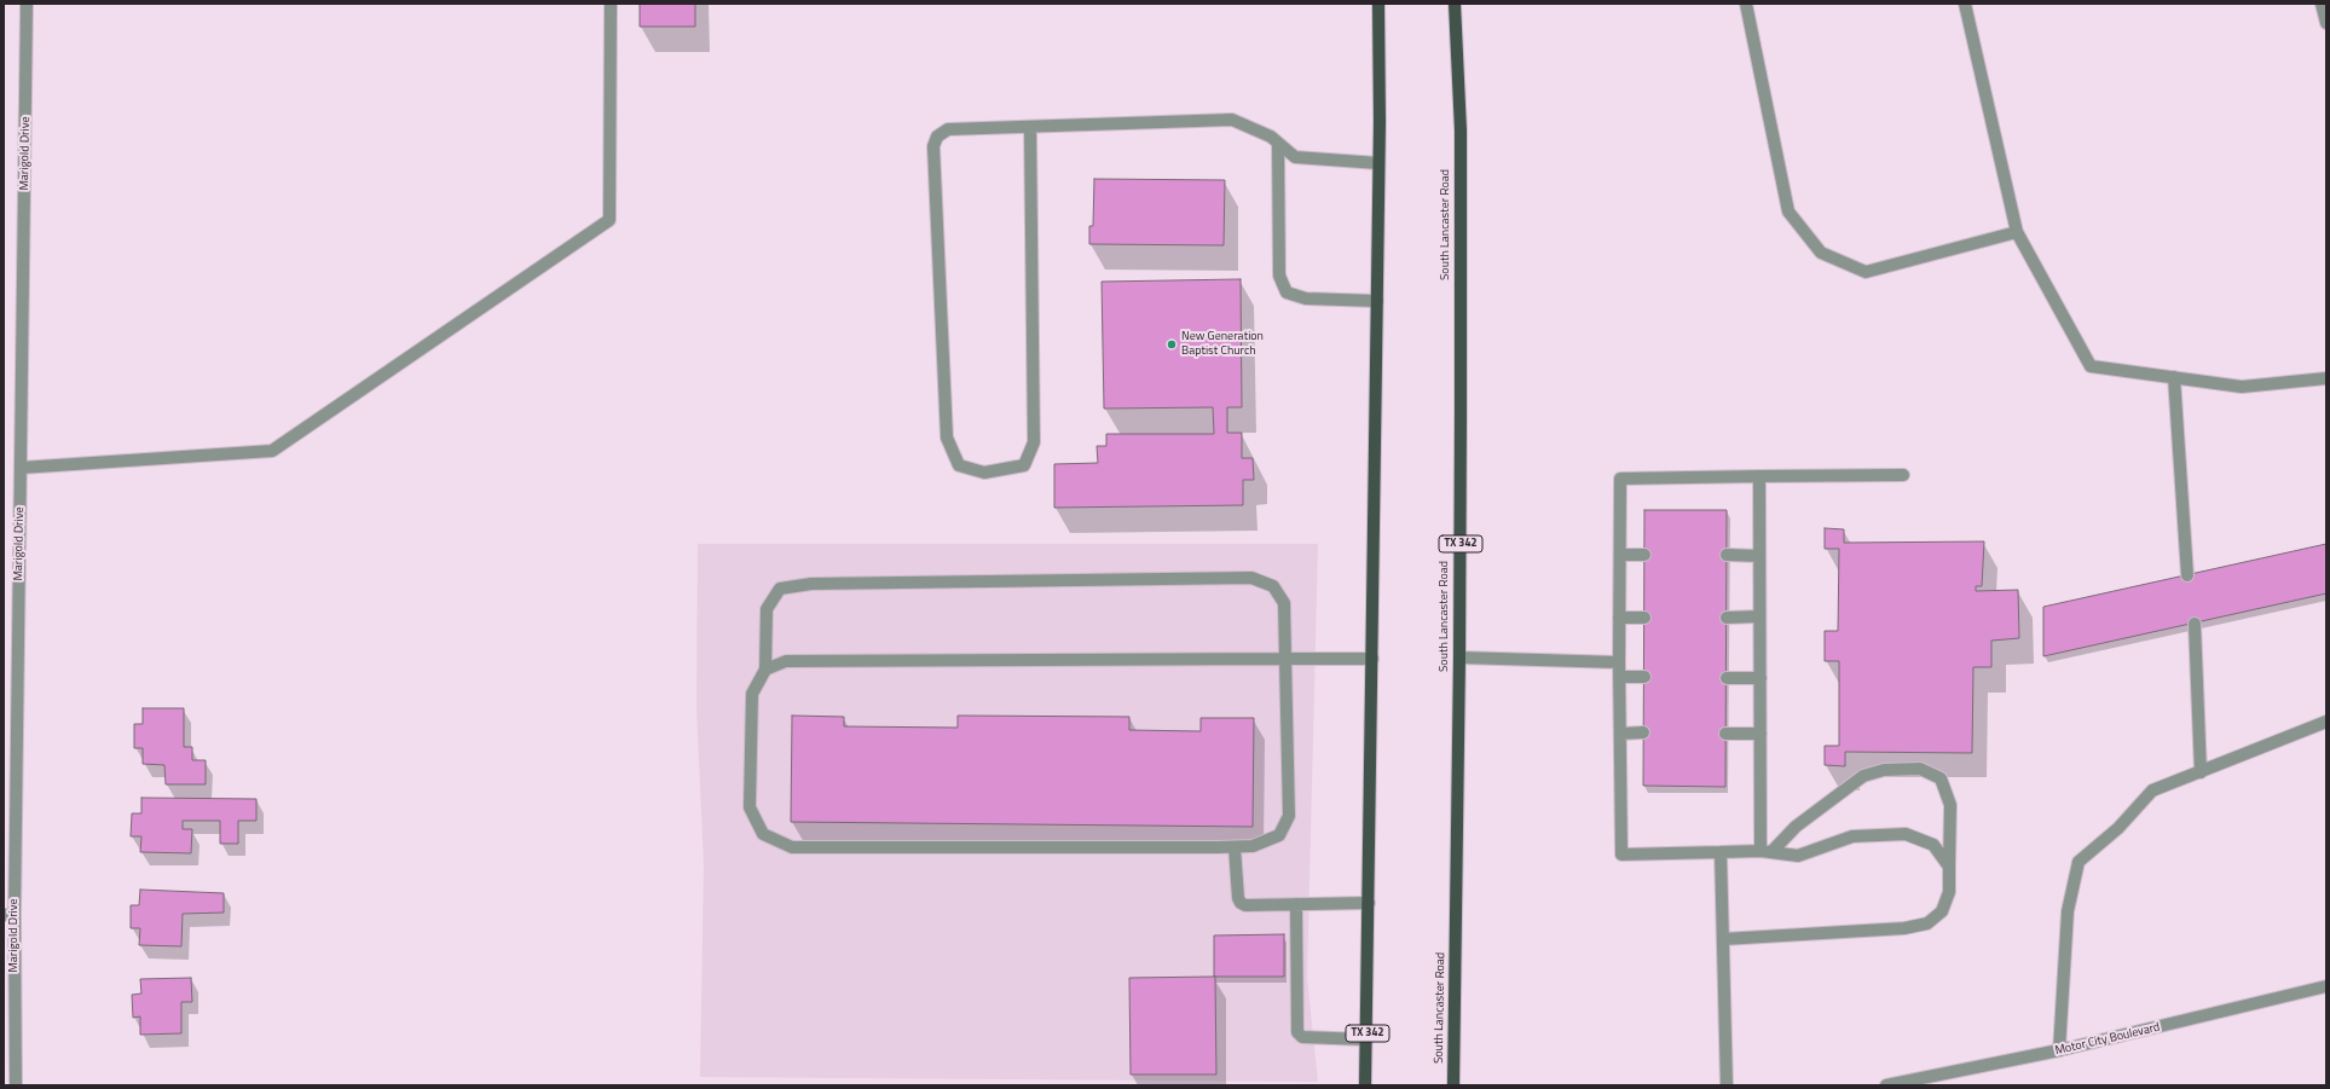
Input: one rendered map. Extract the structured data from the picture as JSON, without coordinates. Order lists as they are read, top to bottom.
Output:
{
  "streets": {
    "main road": ["South Lancaster Road", "TX 342"],
    "street": ["Marigold Drive", "Motor City Boulevard"]
  },
  "places": ["New Generation Baptist Church"]
}
